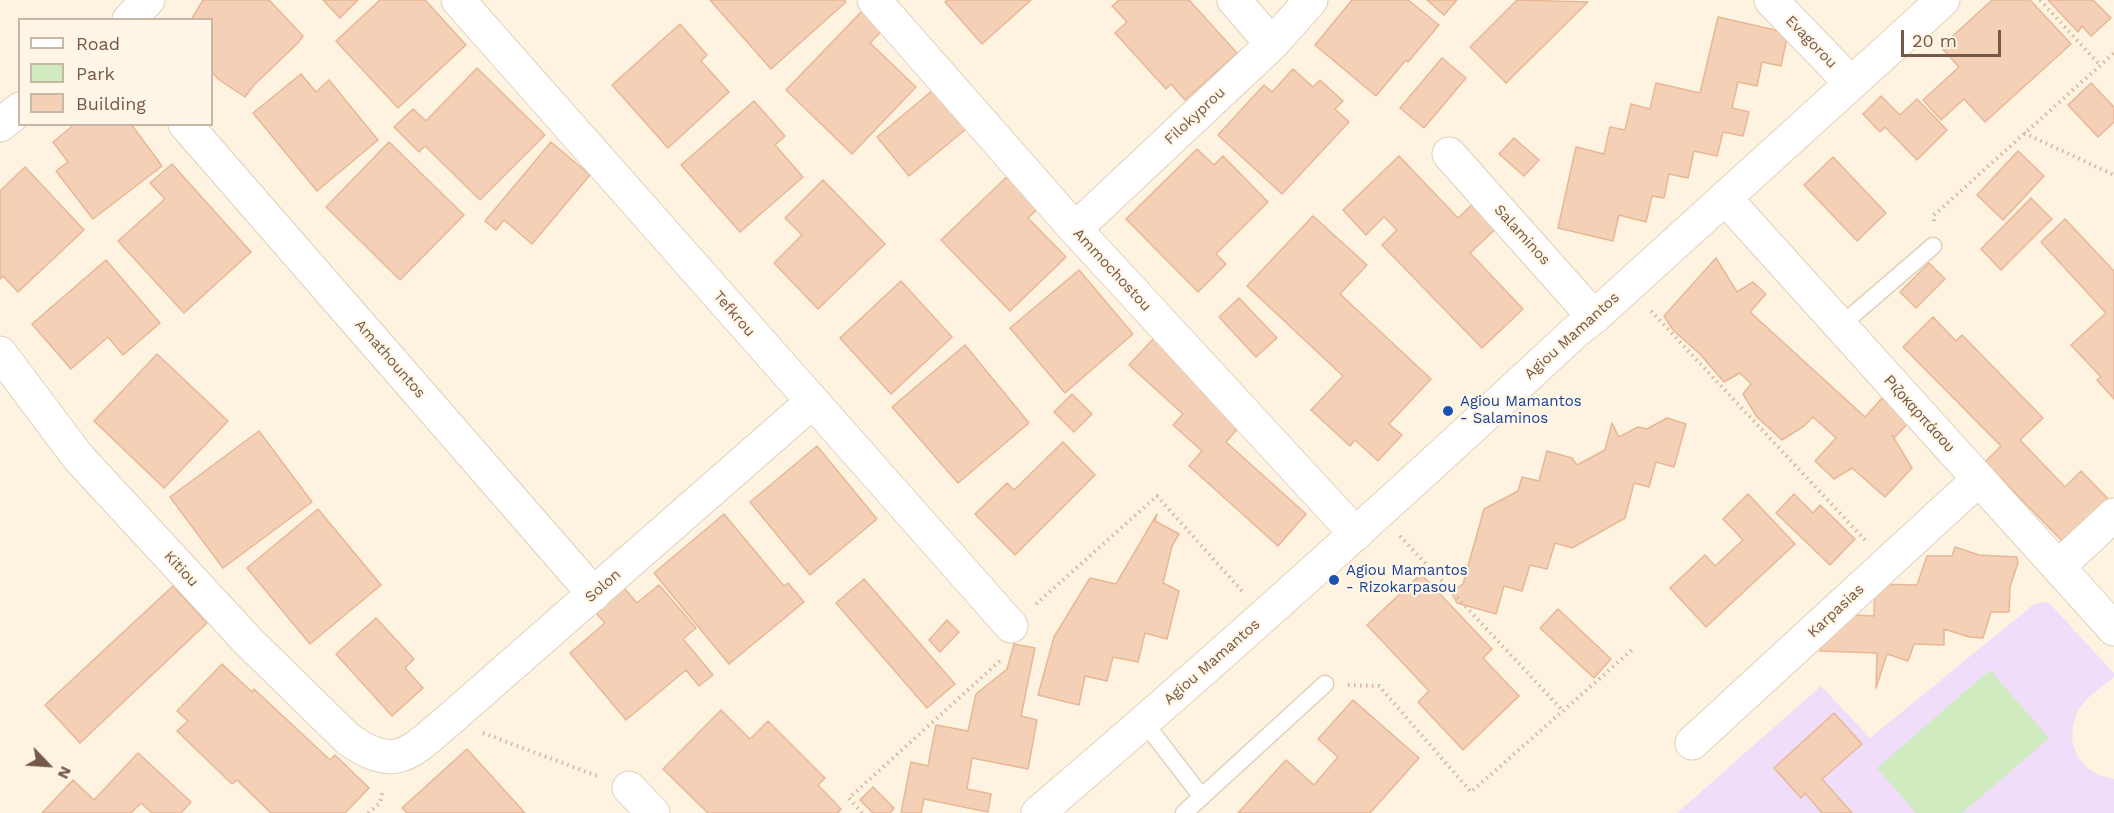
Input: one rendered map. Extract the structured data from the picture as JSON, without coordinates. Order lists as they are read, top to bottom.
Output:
{
  "streets": {
    "street": [
      "Evagorou",
      "Filokyprou",
      "Salaminos",
      "Ammochostou",
      "Tefkrou",
      "Agiou Mamantos",
      "Amathountos",
      "Ριζοκαρπάσου",
      "Kitiou",
      "Solon",
      "Karpasias"
    ]
  },
  "crossings": [
    ["Evagorou", "Agiou Mamantos"],
    ["Filokyprou", "Ammochostou"],
    ["Salaminos", "Agiou Mamantos"],
    ["Ammochostou", "Agiou Mamantos"],
    ["Tefkrou", "Solon"],
    ["Agiou Mamantos", "Ριζοκαρπάσου"],
    ["Amathountos", "Solon"],
    ["Ριζοκαρπάσου", "Karpasias"],
    ["Kitiou", "Solon"]
  ],
  "places": ["Agiou Mamantos - Salaminos", "Agiou Mamantos - Rizokarpasou"],
  "legend": ["Road", "Park", "Building"],
  "scale_bar": "20 m",
  "north": "bottom right"
}
